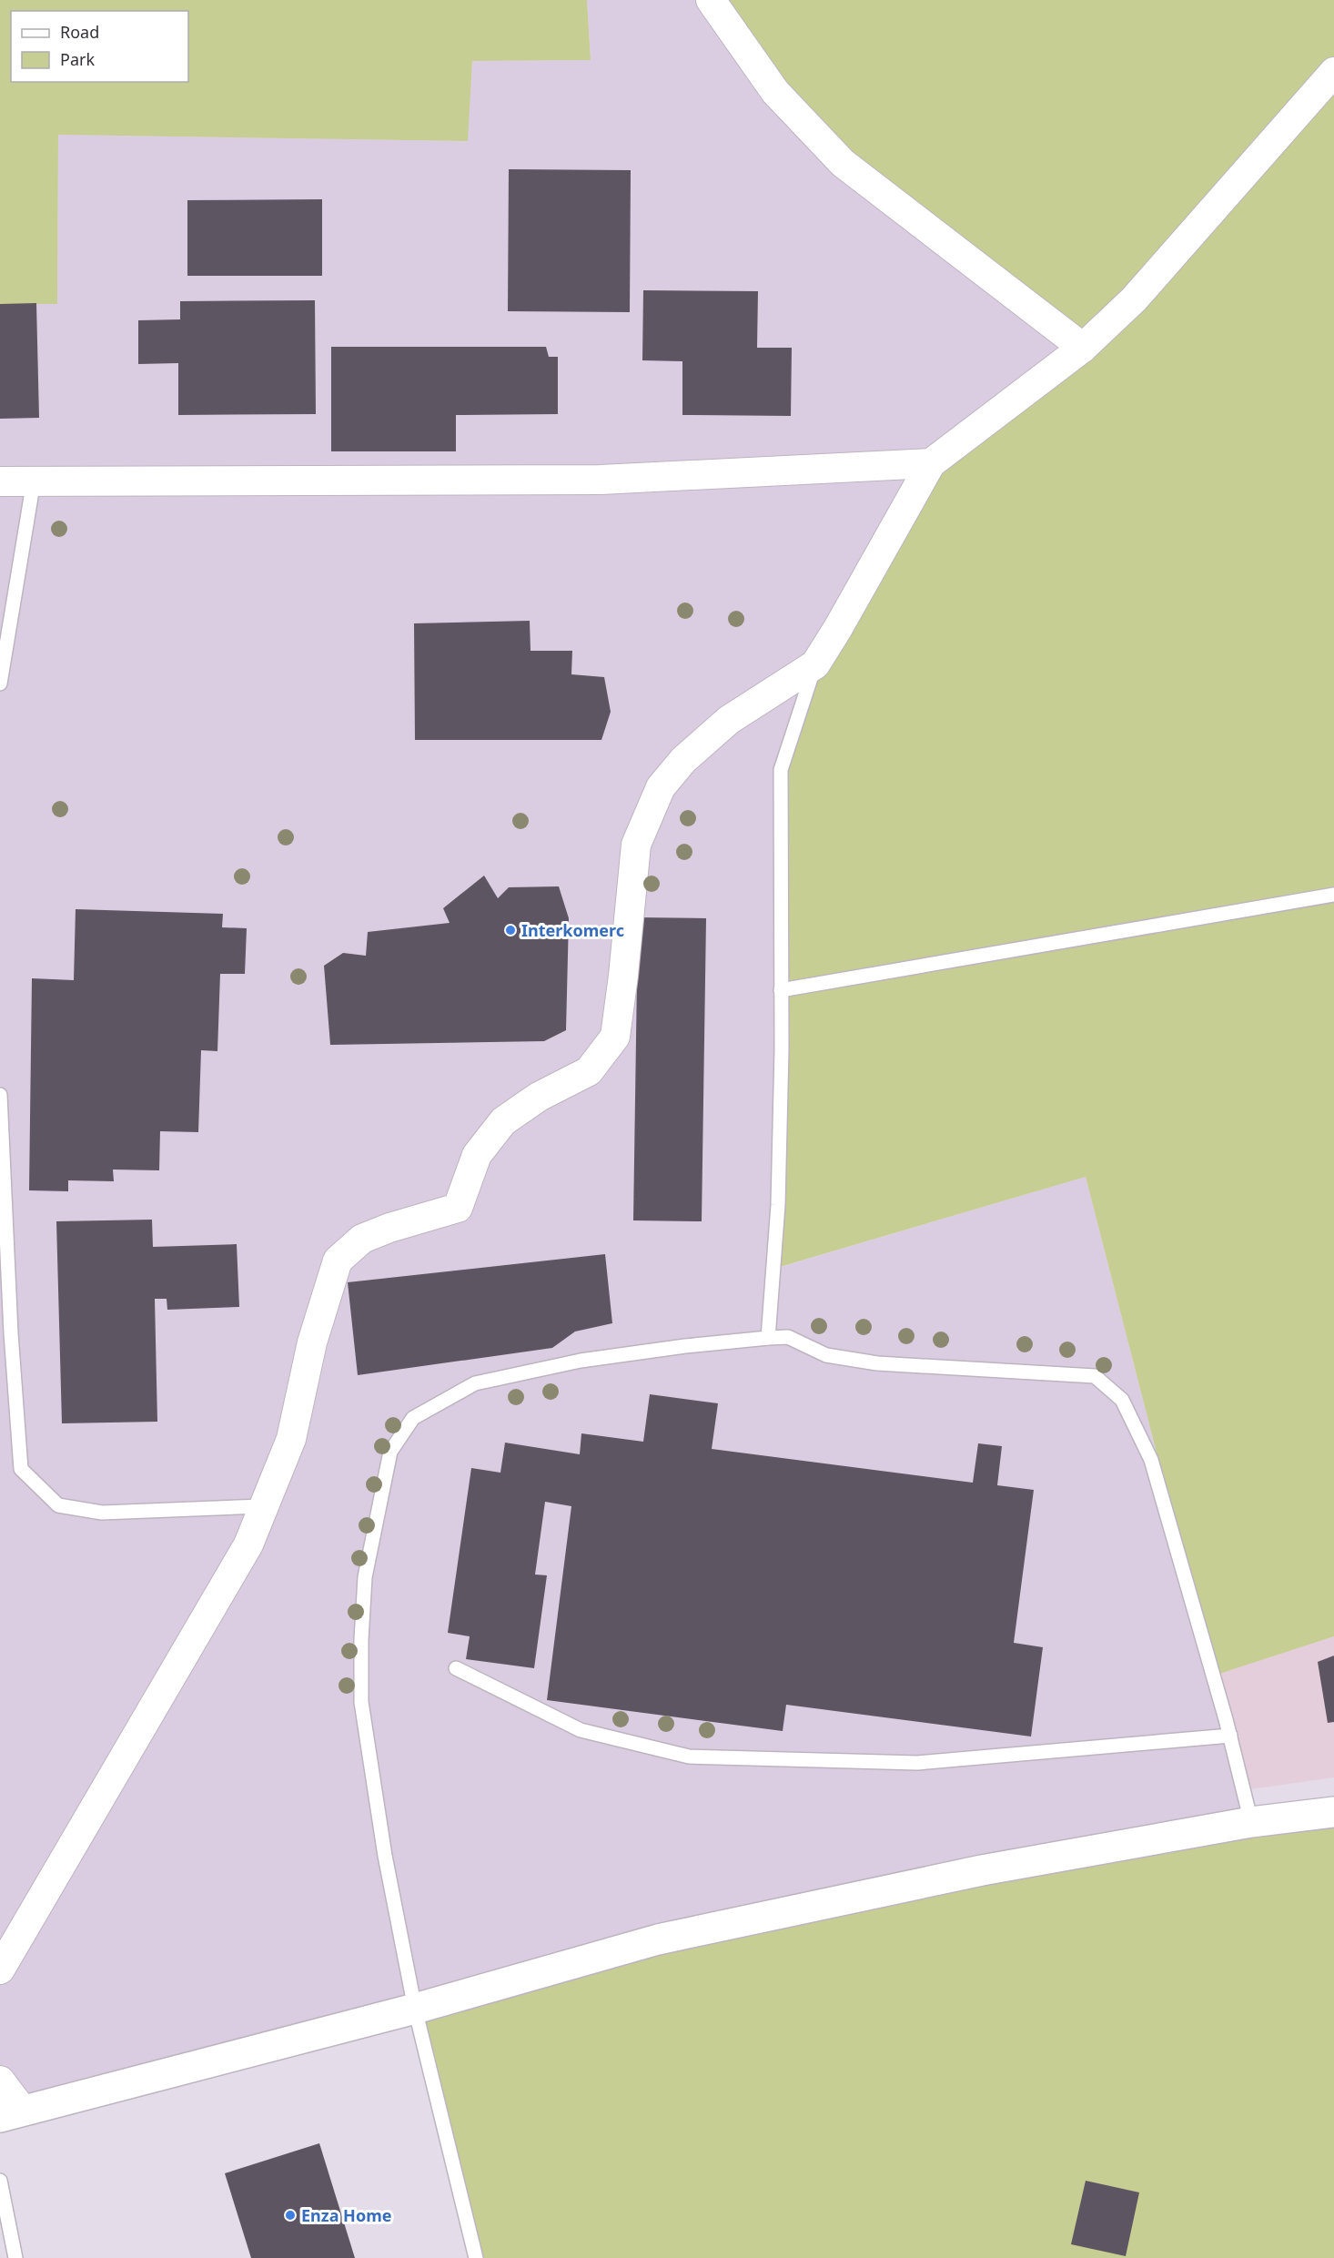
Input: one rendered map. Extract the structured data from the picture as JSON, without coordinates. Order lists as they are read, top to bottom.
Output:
{
  "places": ["Interkomerc", "Enza Home"],
  "legend": ["Road", "Park"]
}
